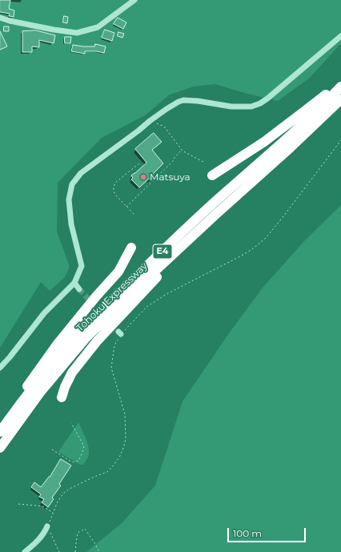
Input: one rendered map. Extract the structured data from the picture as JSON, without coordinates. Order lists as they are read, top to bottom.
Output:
{
  "streets": {
    "highway": ["E4", "Tohoku Expressway"]
  },
  "places": ["Matsuya"],
  "scale_bar": "100 m"
}
